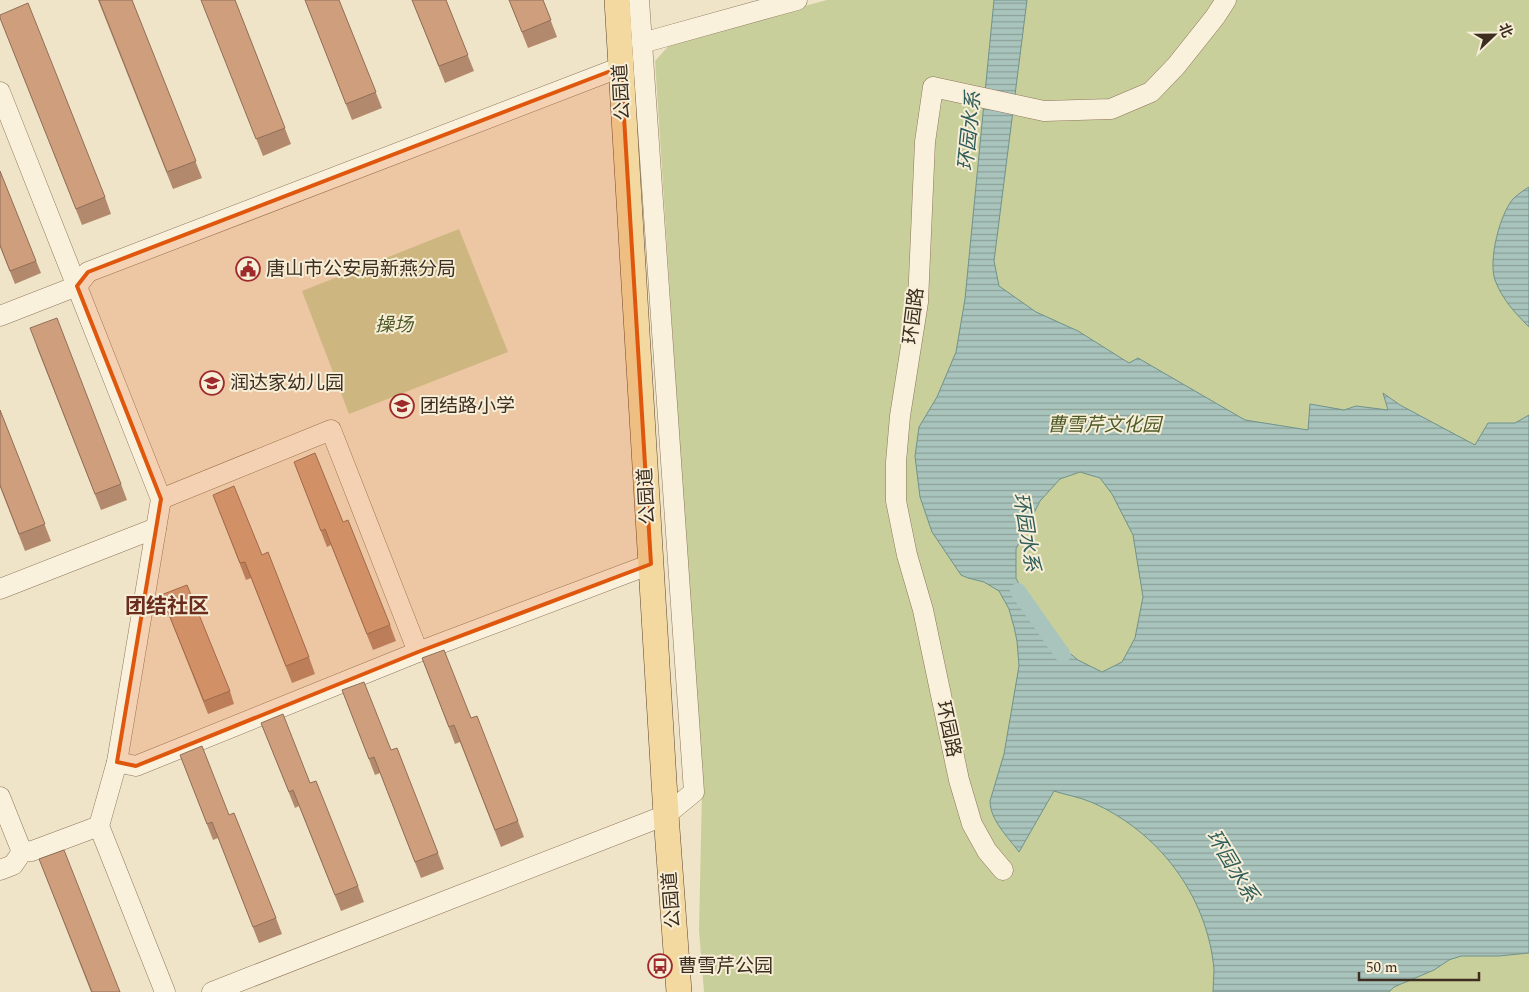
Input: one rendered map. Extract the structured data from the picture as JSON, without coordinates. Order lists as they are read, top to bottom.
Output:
{
  "streets": {
    "main road": ["公园道"],
    "street": ["环园路"]
  },
  "districts": ["团结社区"],
  "water": ["环园水系"],
  "parks": ["操场", "曹雪芹文化园"],
  "places": {
    "public building": ["唐山市公安局新燕分局"],
    "school or university": ["润达家幼儿园", "团结路小学"],
    "bus stop": ["曹雪芹公园"]
  },
  "scale_bar": "50 m",
  "north": "right"
}
